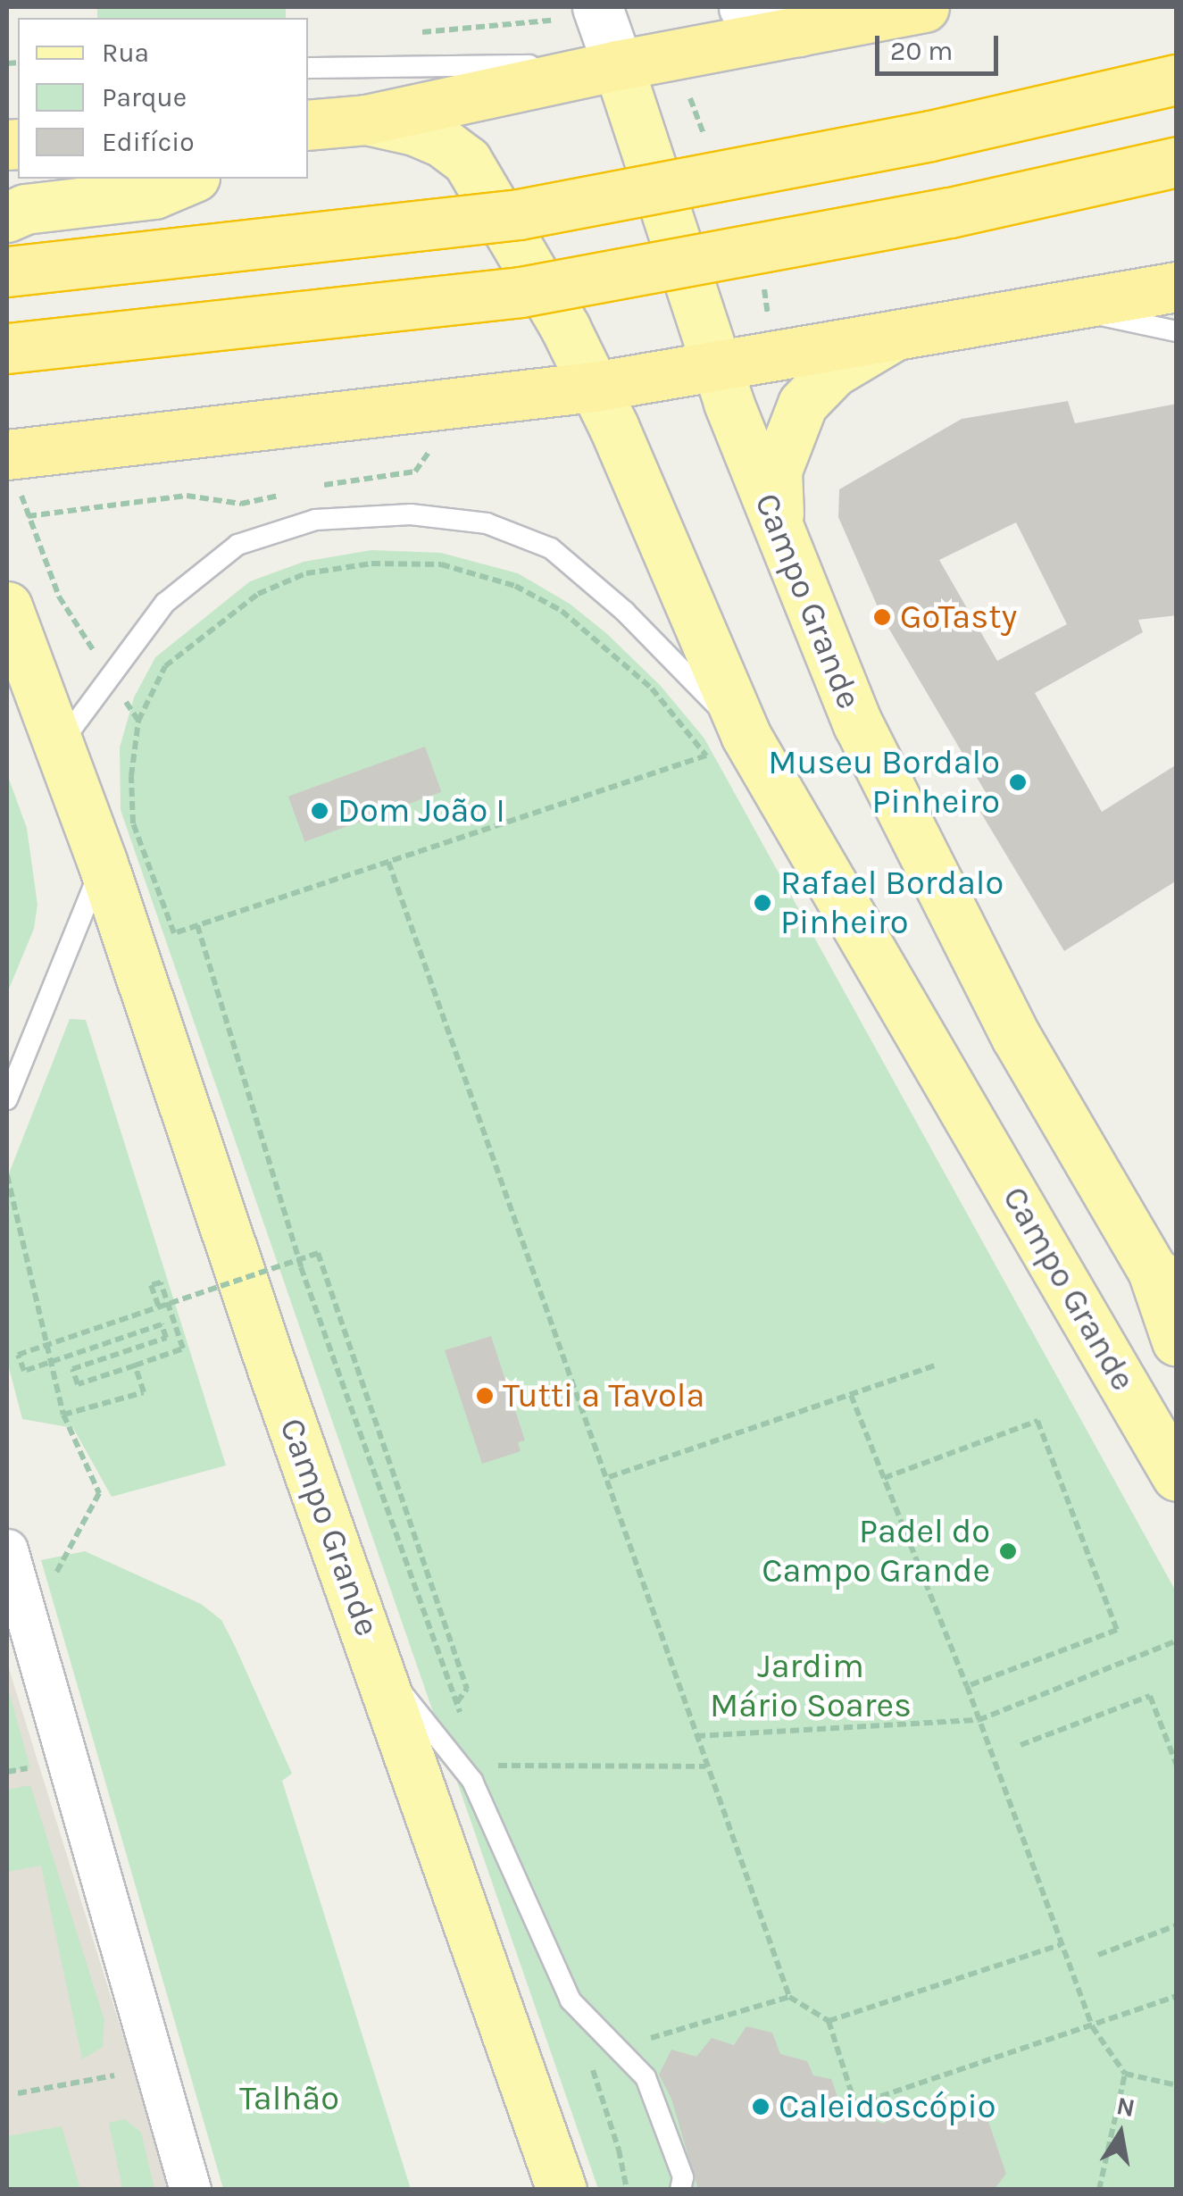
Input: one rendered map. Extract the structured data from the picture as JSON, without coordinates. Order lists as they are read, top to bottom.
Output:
{
  "streets": {
    "main road": ["Campo Grande"]
  },
  "parks": ["Jardim Mário Soares", "Talhão"],
  "places": [
    "GoTasty",
    "Museu Bordalo Pinheiro",
    "Dom João I",
    "Rafael Bordalo Pinheiro",
    "Tutti a Tavola",
    "Padel do Campo Grande",
    "Caleidoscópio"
  ],
  "legend": ["Rua", "Parque", "Edifício"],
  "scale_bar": "20 m",
  "north": "top"
}
